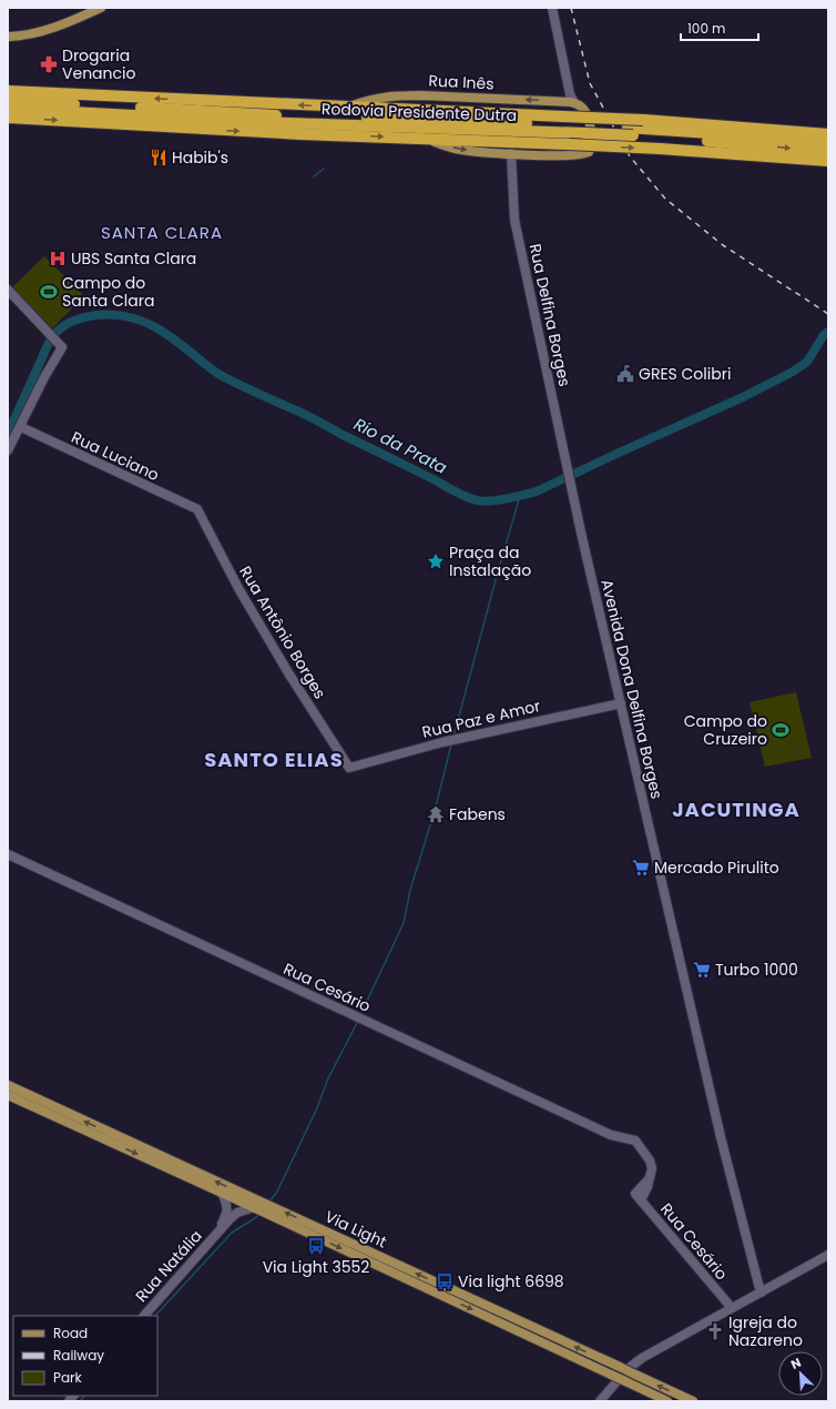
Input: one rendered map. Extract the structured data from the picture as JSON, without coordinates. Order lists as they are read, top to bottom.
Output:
{
  "streets": {
    "highway": ["Rodovia Presidente Dutra"],
    "main road": ["Rua Inês", "Via Light"],
    "street": [
      "Rua Delfina Borges",
      "Rua Luciano",
      "Rua Antônio Borges",
      "Avenida Dona Delfina Borges",
      "Rua Paz e Amor",
      "Rua Cesário",
      "Rua Natália"
    ]
  },
  "crossings": [
    ["Rua Inês", "Rua Delfina Borges"],
    ["Rua Delfina Borges", "Avenida Dona Delfina Borges"],
    ["Rua Luciano", "Rua Antônio Borges"],
    ["Rua Antônio Borges", "Rua Paz e Amor"],
    ["Avenida Dona Delfina Borges", "Rua Paz e Amor"],
    ["Via Light", "Rua Natália"]
  ],
  "districts": ["SANTA CLARA", "SANTO ELIAS", "JACUTINGA"],
  "water": ["Rio da Prata"],
  "places": {
    "pharmacy": ["Drogaria Venancio"],
    "restaurant": ["Habib's"],
    "hospital": ["UBS Santa Clara"],
    "sports": ["Campo do Santa Clara", "Campo do Cruzeiro"],
    "public building": ["GRES Colibri"],
    "place": ["Praça da Instalação"],
    "temple": ["Fabens"],
    "supermarket": ["Mercado Pirulito", "Turbo 1000"],
    "bus stop": ["Via Light 3552", "Via light 6698"],
    "church": ["Igreja do Nazareno"]
  },
  "legend": ["Road", "Railway", "Park"],
  "scale_bar": "100 m",
  "north": "top left"
}
